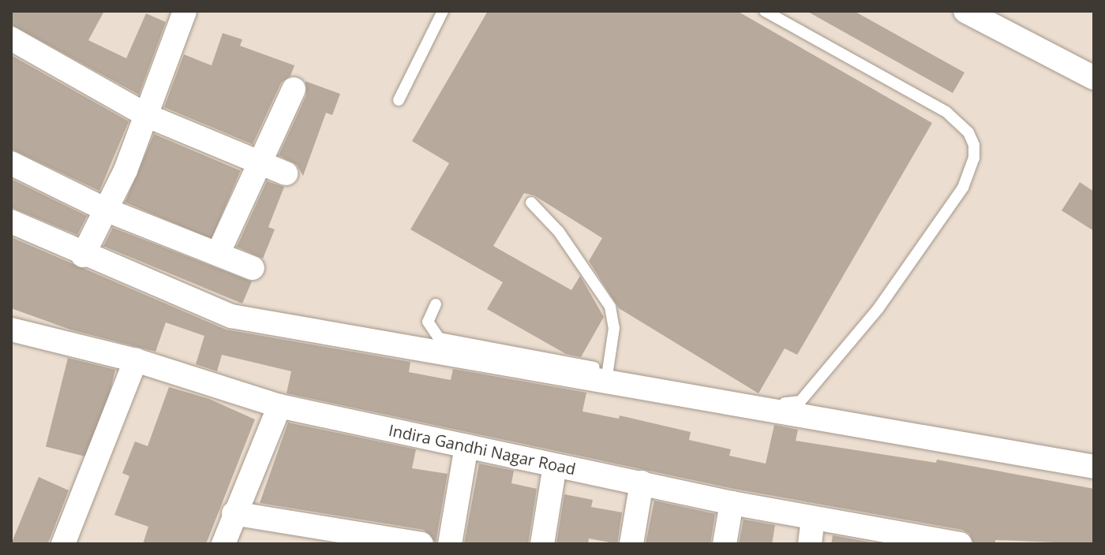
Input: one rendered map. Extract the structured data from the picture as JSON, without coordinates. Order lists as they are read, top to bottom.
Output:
{
  "streets": {
    "street": ["Indira Gandhi Nagar Road"]
  }
}
